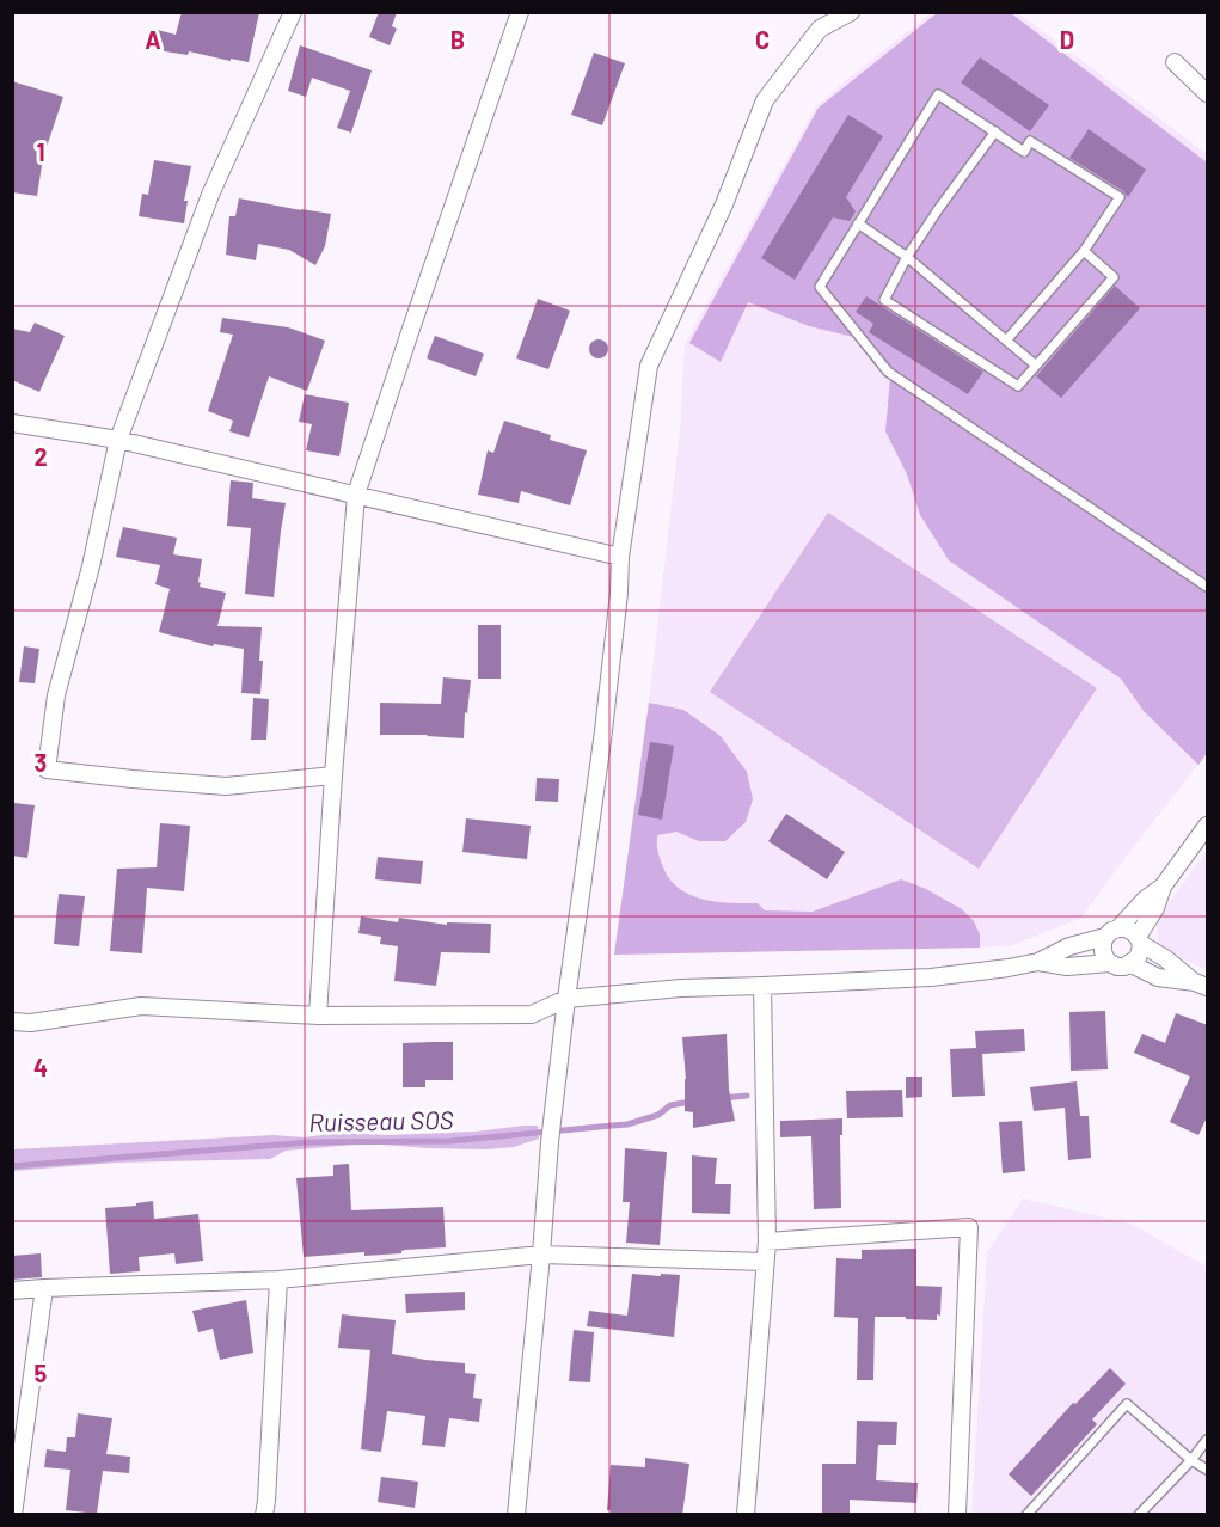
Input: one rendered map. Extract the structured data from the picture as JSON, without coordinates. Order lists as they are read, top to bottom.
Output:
{
  "water": ["Ruisseau SOS"],
  "grid": {
    "columns": [
      "A",
      "B",
      "C",
      "D"
    ],
    "rows": [
      "1",
      "2",
      "3",
      "4",
      "5"
    ]
  }
}
